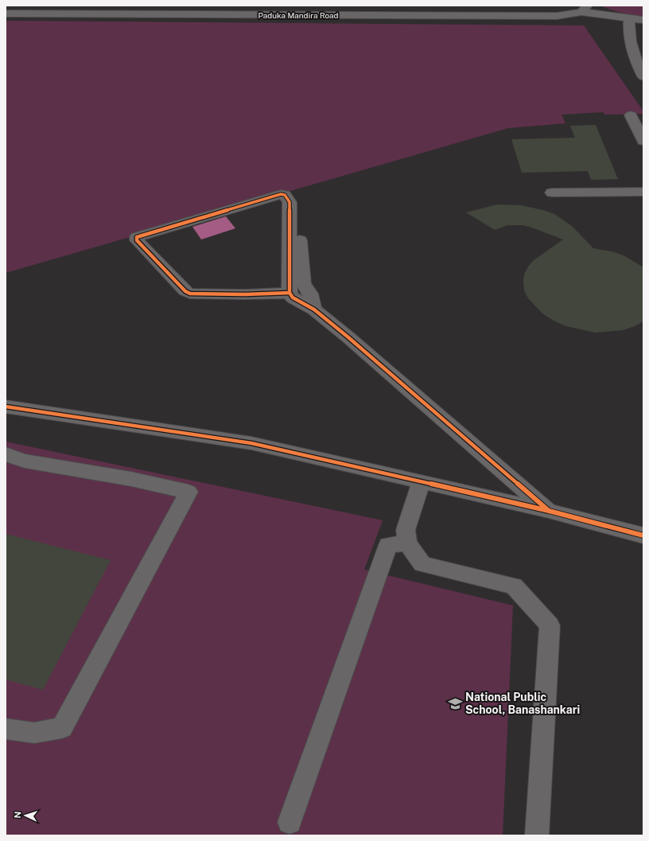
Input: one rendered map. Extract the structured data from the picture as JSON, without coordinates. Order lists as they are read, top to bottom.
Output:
{
  "streets": {
    "street": ["Paduka Mandira Road"]
  },
  "places": {
    "school or university": ["National Public School, Banashankari"]
  },
  "north": "left"
}
